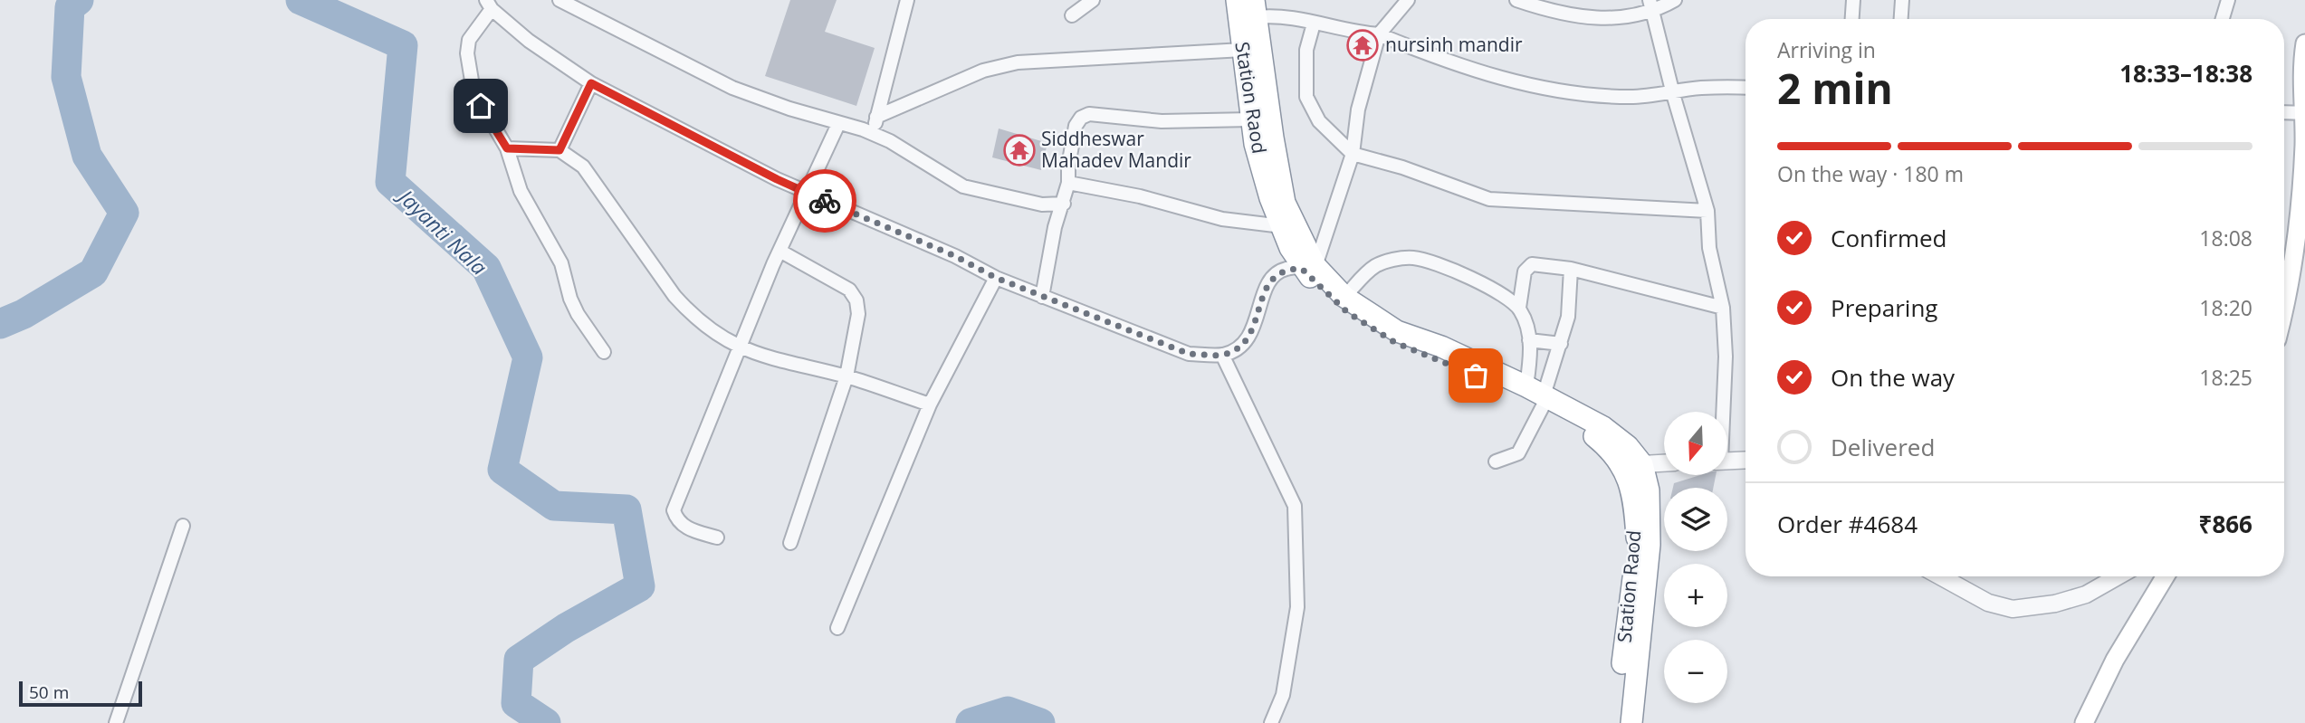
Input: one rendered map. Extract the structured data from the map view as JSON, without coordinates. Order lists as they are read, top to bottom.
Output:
{
  "streets": {
    "highway": ["Station Raod"]
  },
  "water": ["Jayanti Nala"],
  "places": {
    "temple": ["nursinh mandir", "Siddheswar Mahadev Mandir"]
  },
  "scale_bar": "50 m",
  "north": "bottom",
  "page": {
    "heading": ["2 min", "Arriving in", "18:33–18:38"],
    "panel": ["Order #4684", "₹866"],
    "bar": "On the way · 180 m",
    "list": [
      ["Confirmed", "18:08"],
      ["Preparing", "18:20"],
      ["On the way", "18:25"],
      "Delivered"
    ],
    "map_buttons": ["+", "−"],
    "scale": "50 m"
  }
}
